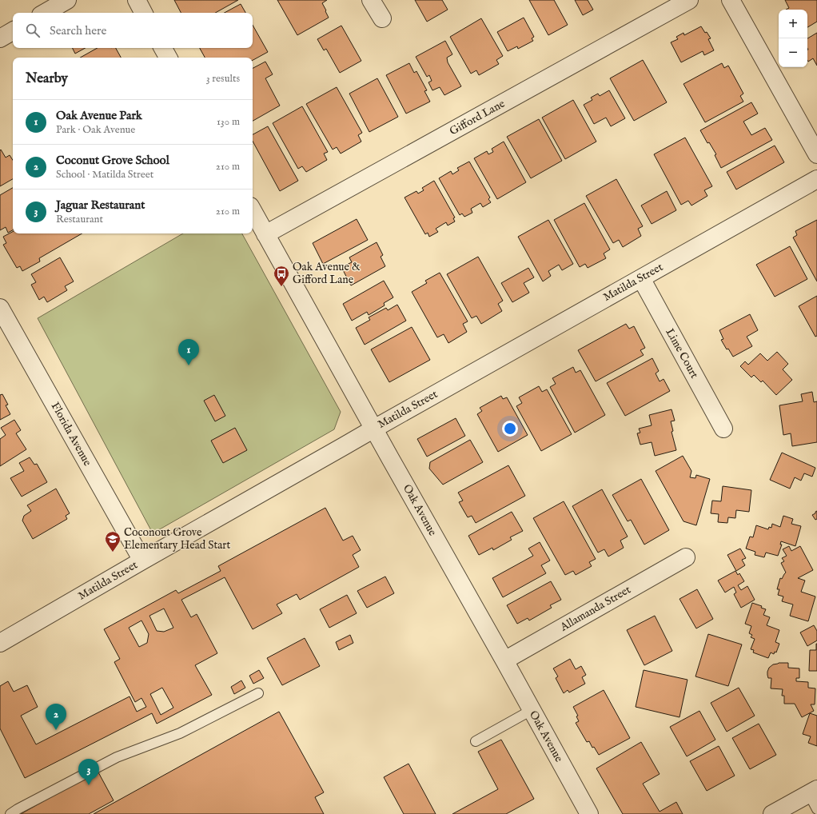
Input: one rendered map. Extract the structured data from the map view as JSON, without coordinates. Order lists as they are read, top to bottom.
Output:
{
  "streets": {
    "street": [
      "Gifford Lane",
      "Matilda Street",
      "Lime Court",
      "Florida Avenue",
      "Oak Avenue",
      "Allamanda Street"
    ]
  },
  "crossings": [
    ["Gifford Lane", "Oak Avenue"],
    ["Matilda Street", "Lime Court"],
    ["Matilda Street", "Florida Avenue"],
    ["Matilda Street", "Oak Avenue"],
    ["Oak Avenue", "Allamanda Street"]
  ],
  "places": {
    "bus stop": ["Oak Avenue & Gifford Lane"],
    "school or university": ["Coconout Grove Elementary Head Start"]
  },
  "page": {
    "map_buttons": ["+", "−"],
    "search": "Search here",
    "heading": ["Nearby", "3 results"],
    "list": [
      {
        "mark": "1",
        "name": "Oak Avenue Park",
        "note": "Park · Oak Avenue",
        "value": "130 m"
      },
      {
        "mark": "2",
        "name": "Coconut Grove School",
        "note": "School · Matilda Street",
        "value": "210 m"
      },
      {
        "mark": "3",
        "name": "Jaguar Restaurant",
        "note": "Restaurant",
        "value": "210 m"
      }
    ],
    "pins": ["1", "2", "3"]
  }
}
